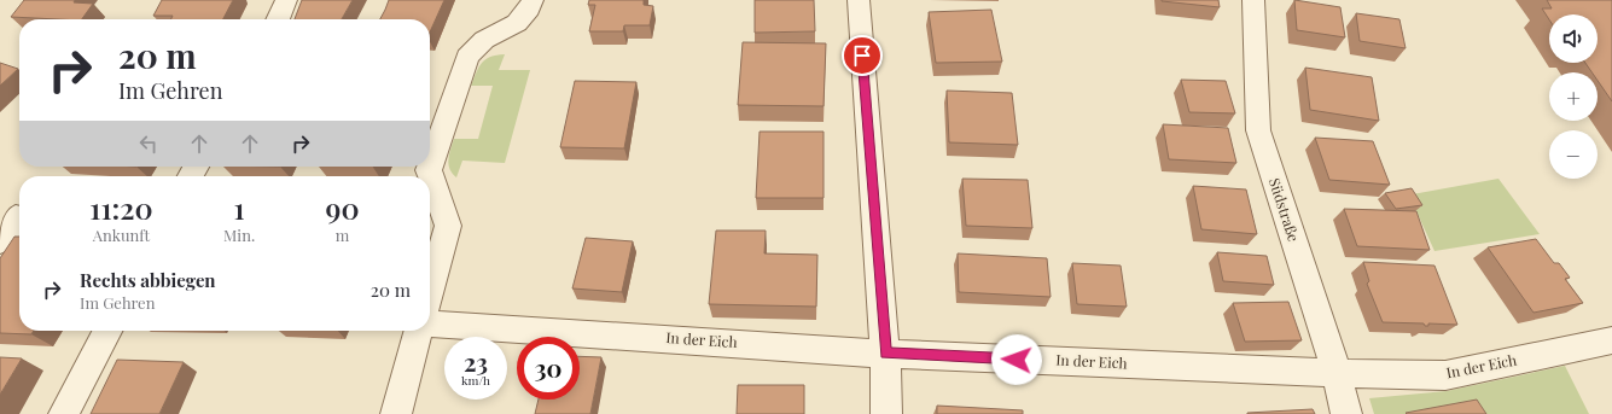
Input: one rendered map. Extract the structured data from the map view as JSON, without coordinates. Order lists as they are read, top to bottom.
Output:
{
  "streets": {
    "street": ["Südstraße", "In der Eich"]
  },
  "crossings": [
    ["Südstraße", "In der Eich"]
  ],
  "page": {
    "map_buttons": ["+", "−"],
    "turn": ["20 m", "Im Gehren"],
    "eta": [
      "11:20",
      "Ankunft",
      "1",
      "Min.",
      "90",
      "m"
    ],
    "list": [
      {
        "name": "Rechts abbiegen",
        "note": "Im Gehren",
        "value": "20 m"
      }
    ],
    "speed": "23 km/h",
    "limit": "30"
  }
}
